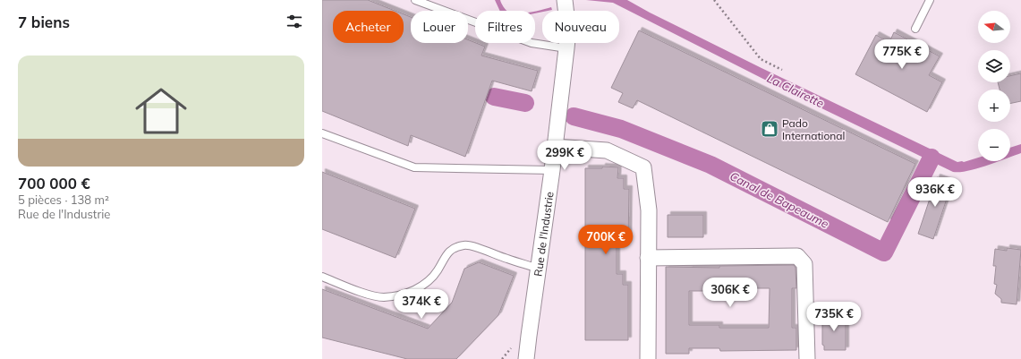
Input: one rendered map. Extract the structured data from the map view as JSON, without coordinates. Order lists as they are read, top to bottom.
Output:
{
  "streets": {
    "street": ["Rue de l'Industrie"]
  },
  "water": ["La Clairette", "Canal de Bapeaume"],
  "places": {
    "shop": ["Pado International"]
  },
  "north": "left",
  "page": {
    "heading": "7 biens",
    "map_buttons": ["+", "−"],
    "chip": [
      "Acheter",
      "Louer",
      "Filtres",
      "Nouveau"
    ],
    "price": [
      "775K €",
      "299K €",
      "936K €",
      "700K €",
      "306K €",
      "374K €",
      "735K €"
    ],
    "list": [
      {
        "name": "700 000 €",
        "note": "5 pièces · 138 m² · Rue de l'Industrie"
      }
    ]
  }
}
